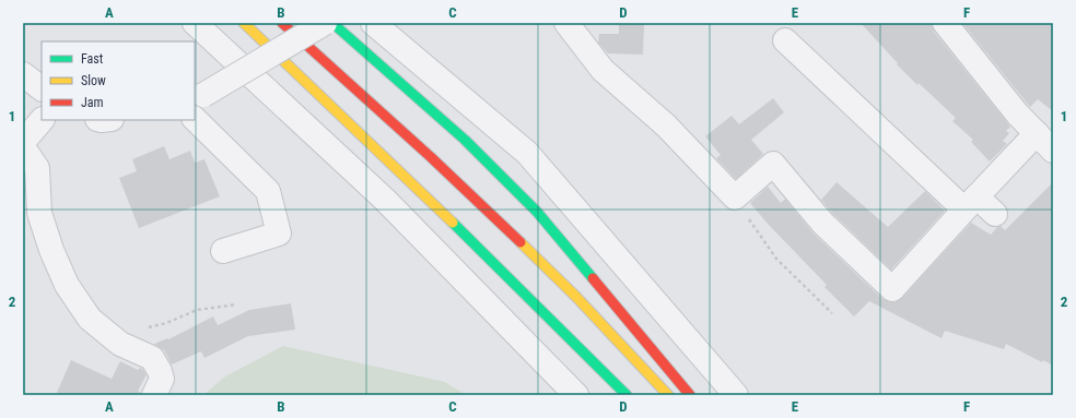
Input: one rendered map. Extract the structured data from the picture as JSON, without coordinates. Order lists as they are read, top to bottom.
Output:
{
  "legend": ["Fast", "Slow", "Jam"],
  "grid": {
    "columns": [
      "A",
      "B",
      "C",
      "D",
      "E",
      "F"
    ],
    "rows": ["1", "2"]
  }
}
